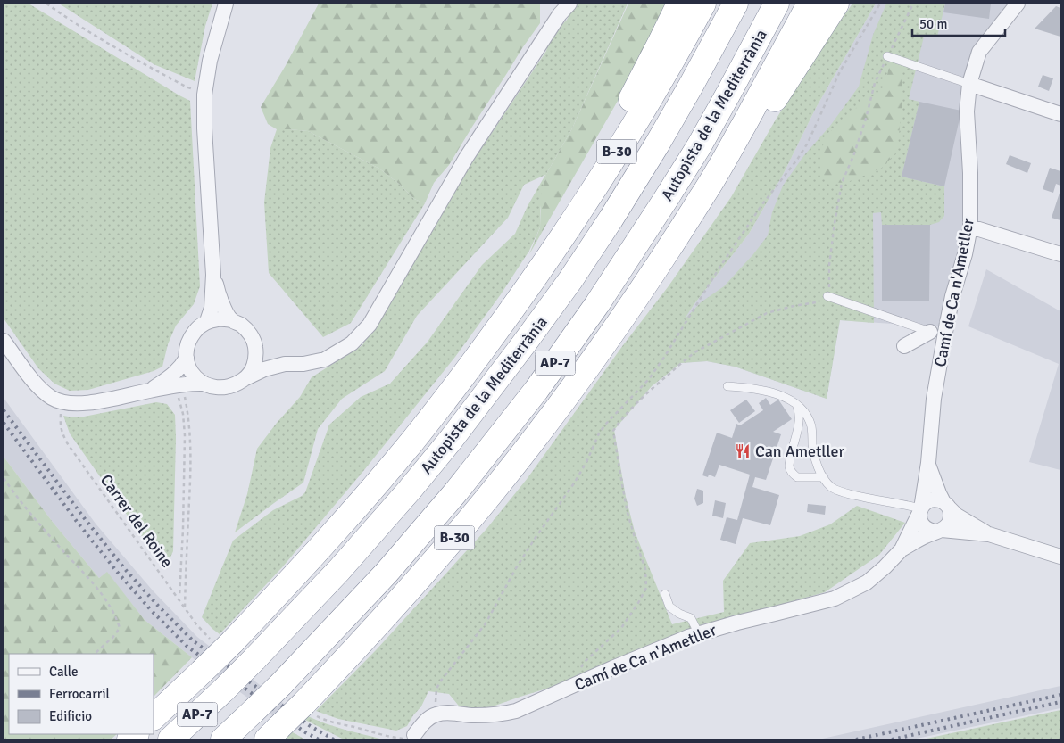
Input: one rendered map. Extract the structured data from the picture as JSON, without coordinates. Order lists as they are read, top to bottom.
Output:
{
  "streets": {
    "highway": ["Autopista de la Mediterrània", "B-30", "AP-7"],
    "street": ["Camí de Ca n'Ametller"],
    "path": ["Carrer del Roine"]
  },
  "crossings": [
    ["B-30", "Carrer del Roine"]
  ],
  "places": {
    "restaurant": ["Can Ametller"]
  },
  "legend": ["Calle", "Ferrocarril", "Edificio"],
  "scale_bar": "50 m"
}
